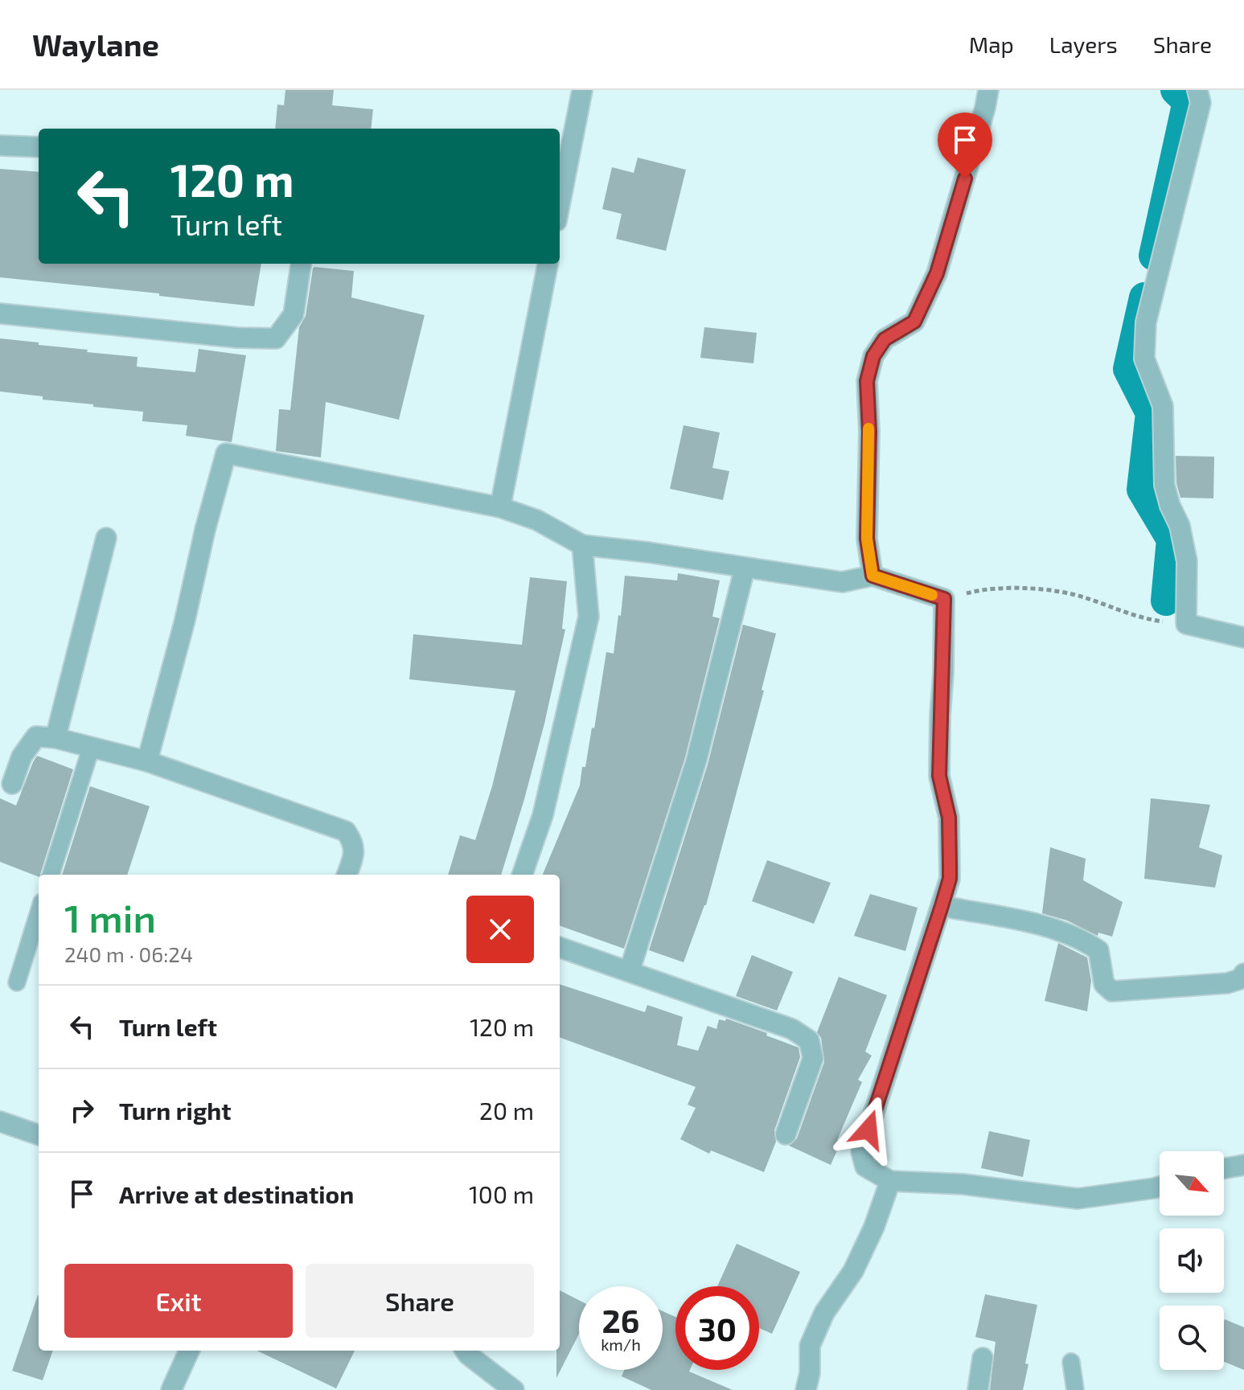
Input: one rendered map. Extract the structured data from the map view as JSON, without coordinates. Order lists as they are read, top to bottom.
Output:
{
  "north": "bottom right",
  "page": {
    "header": "Waylane",
    "nav": ["Map", "Layers", "Share"],
    "turn": ["120 m", "Turn left"],
    "heading": ["1 min", "240 m · 06:24"],
    "list": [
      {
        "name": "Turn left",
        "value": "120 m"
      },
      {
        "name": "Turn right",
        "value": "20 m"
      },
      {
        "name": "Arrive at destination",
        "value": "100 m"
      }
    ],
    "buttons": ["Exit", "Share"],
    "speed": "26 km/h",
    "limit": "30"
  }
}
